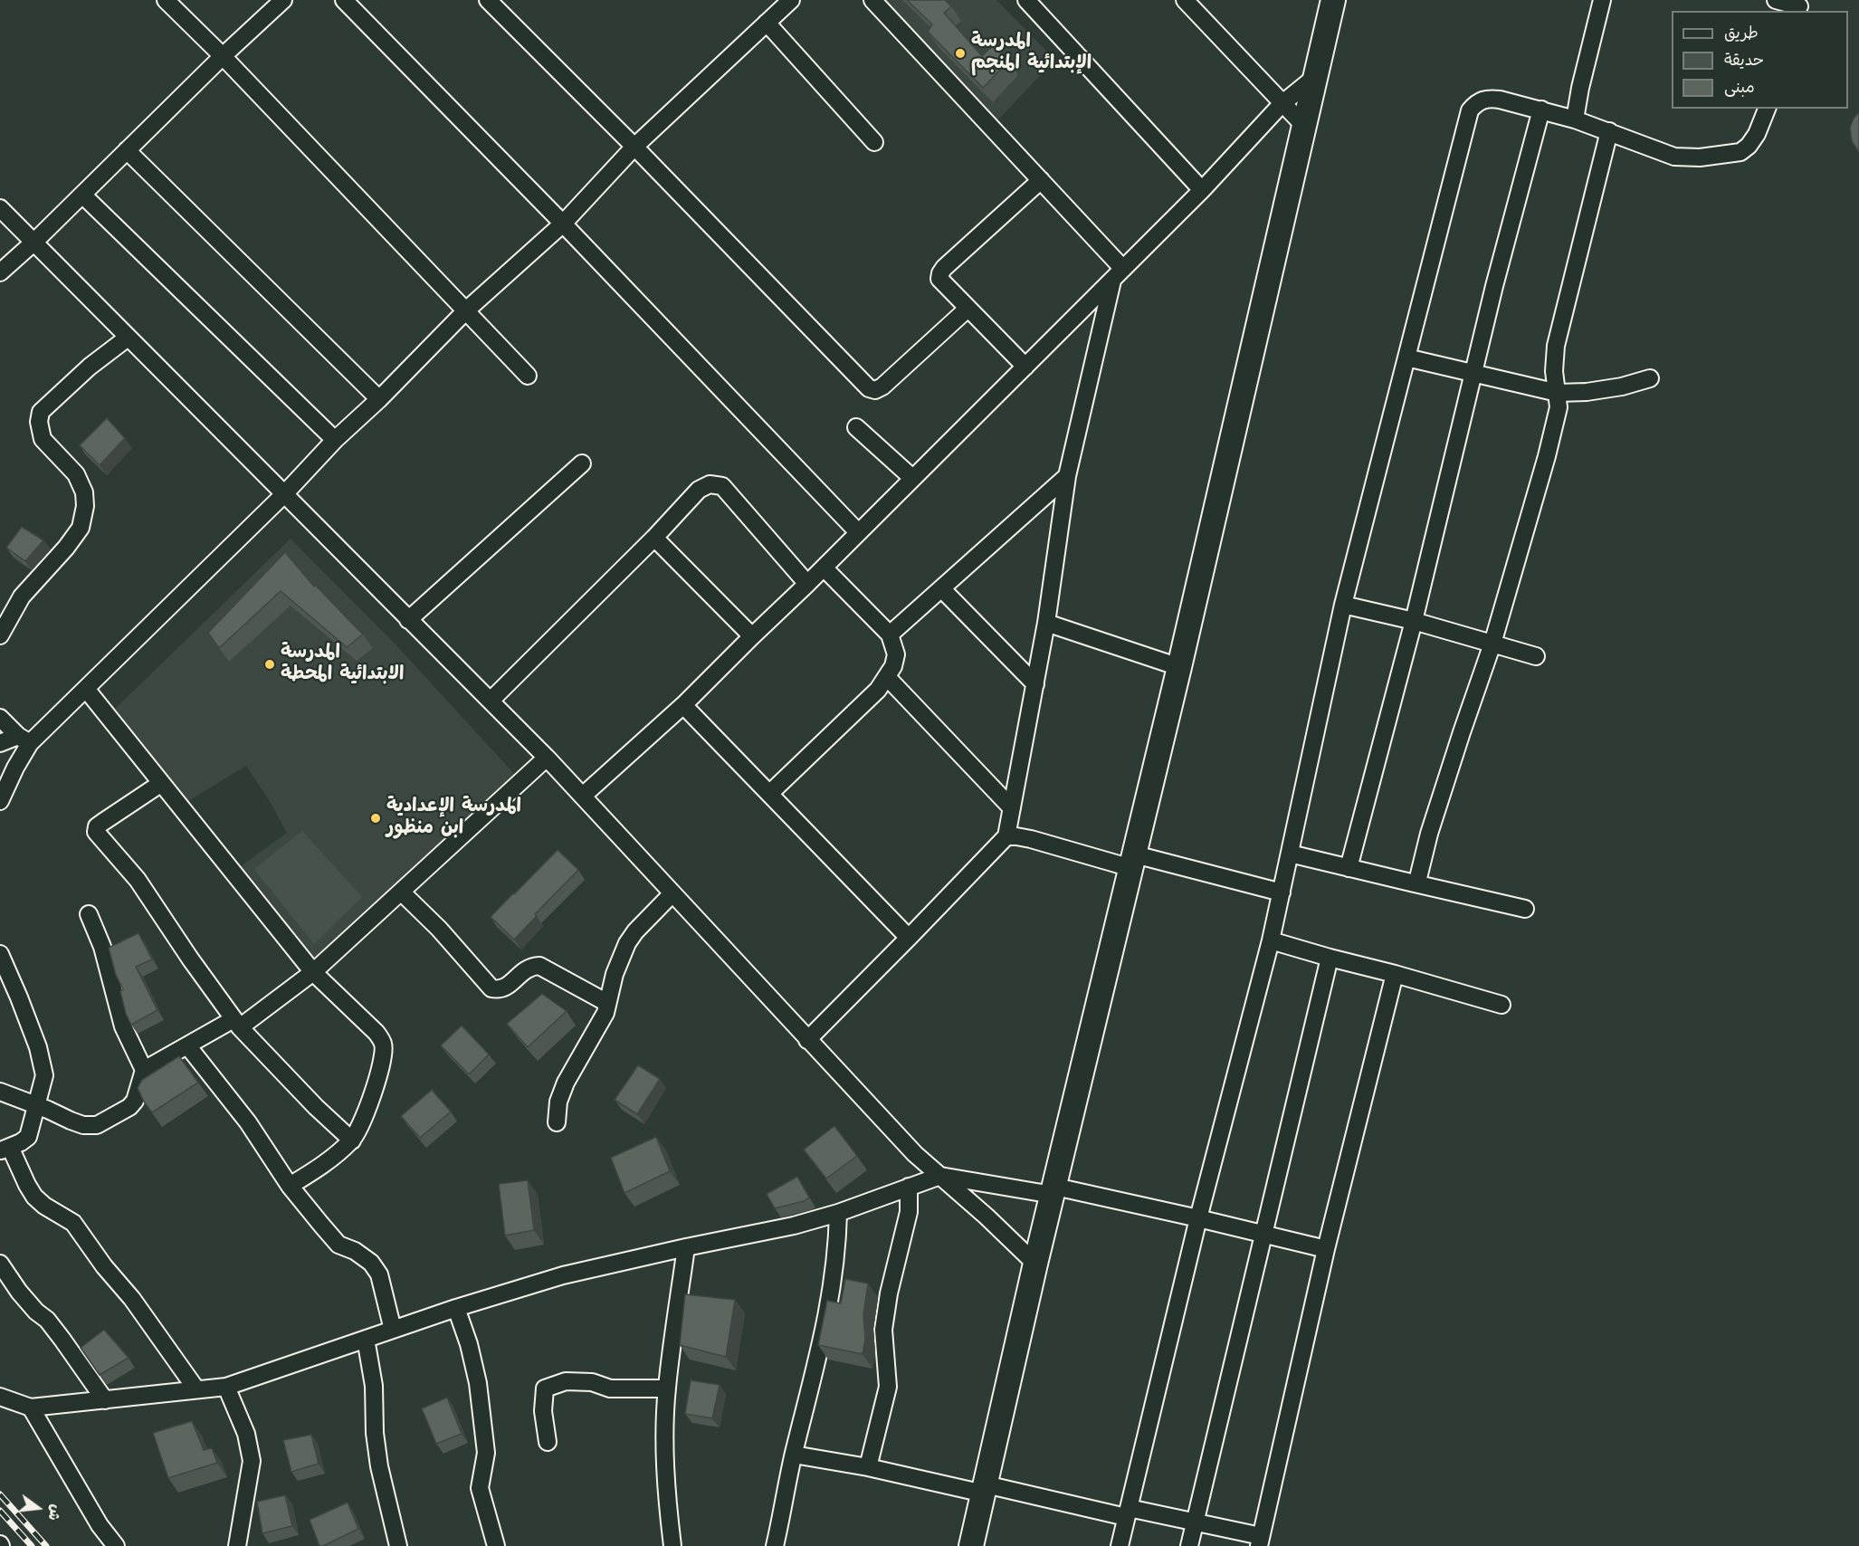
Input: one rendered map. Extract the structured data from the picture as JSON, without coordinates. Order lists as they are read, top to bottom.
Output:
{
  "places": ["المدرسة الإبتدائية المنجم", "المدرسة الابتدائية المحطة", "المدرسة الإعدادية ابن منظور"],
  "legend": ["طريق", "حديقة", "مبنى"],
  "north": "right"
}
